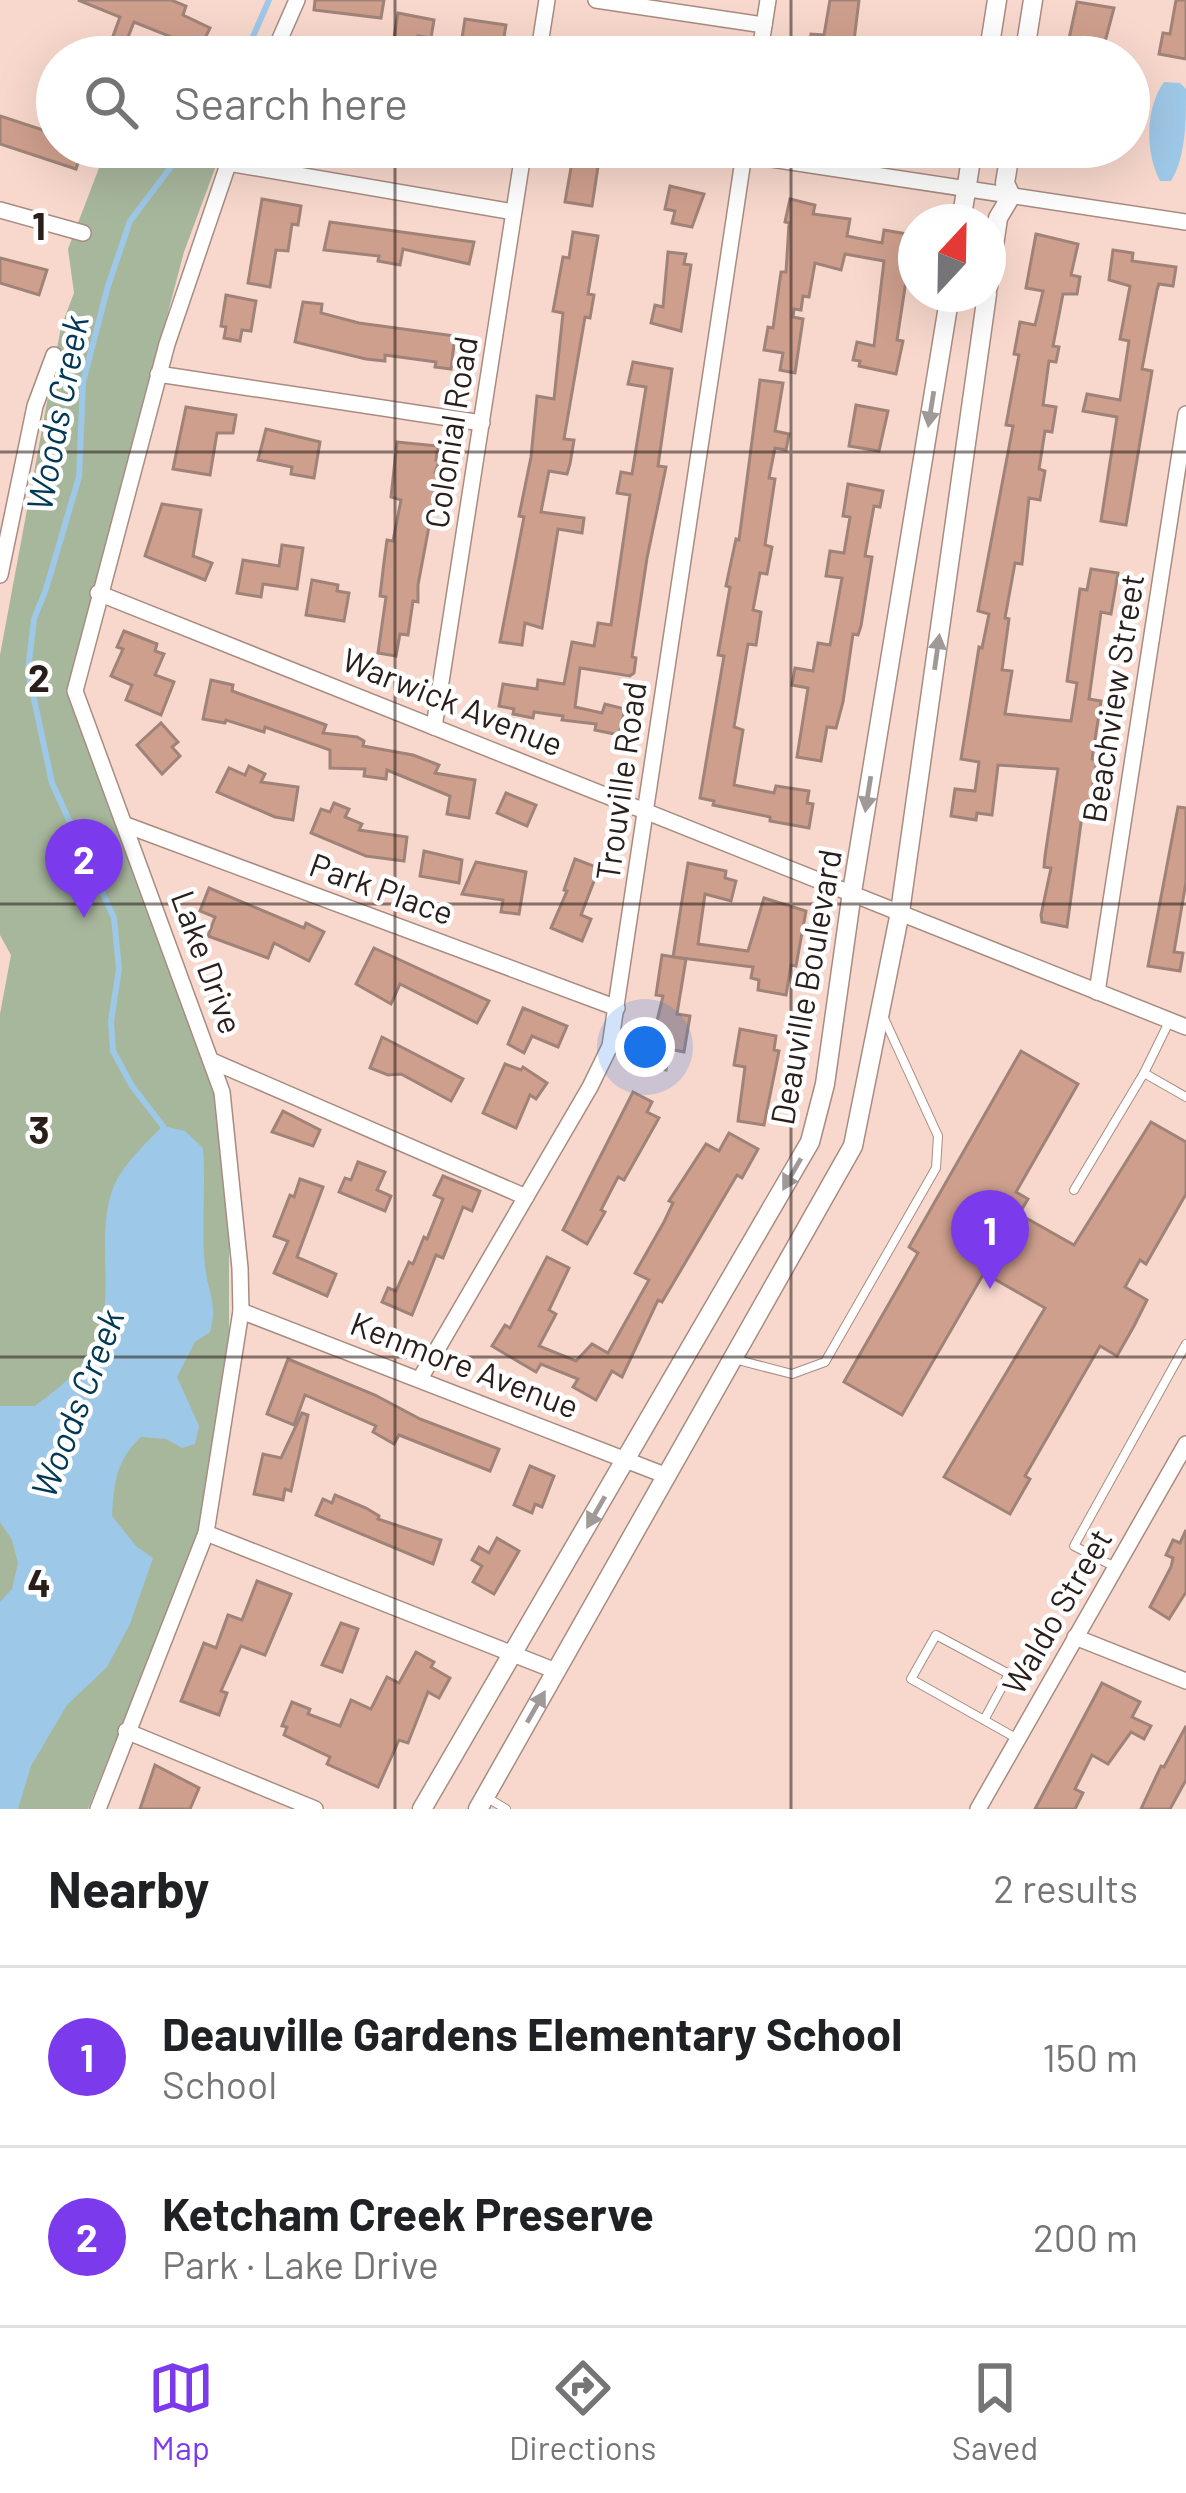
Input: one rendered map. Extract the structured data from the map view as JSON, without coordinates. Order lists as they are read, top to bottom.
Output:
{
  "streets": {
    "street": [
      "Colonial Road",
      "Beachview Street",
      "Warwick Avenue",
      "Trouville Road",
      "Park Place",
      "Lake Drive",
      "Deauville Boulevard",
      "Kenmore Avenue",
      "Waldo Street"
    ]
  },
  "crossings": [
    ["Colonial Road", "Warwick Avenue"],
    ["Beachview Street", "Warwick Avenue"],
    ["Warwick Avenue", "Trouville Road"],
    ["Warwick Avenue", "Lake Drive"],
    ["Warwick Avenue", "Deauville Boulevard"],
    ["Trouville Road", "Park Place"],
    ["Trouville Road", "Kenmore Avenue"],
    ["Park Place", "Lake Drive"],
    ["Lake Drive", "Kenmore Avenue"],
    ["Deauville Boulevard", "Kenmore Avenue"]
  ],
  "water": ["Woods Creek"],
  "north": "top",
  "page": {
    "search": "Search here",
    "pins": ["2", "1"],
    "heading": ["Nearby", "2 results"],
    "list": [
      {
        "mark": "1",
        "name": "Deauville Gardens Elementary School",
        "note": "School",
        "value": "150 m"
      },
      {
        "mark": "2",
        "name": "Ketcham Creek Preserve",
        "note": "Park · Lake Drive",
        "value": "200 m"
      }
    ],
    "nav": ["Map", "Directions", "Saved"]
  },
  "grid": {
    "rows": [
      "1",
      "2",
      "3",
      "4"
    ]
  }
}
